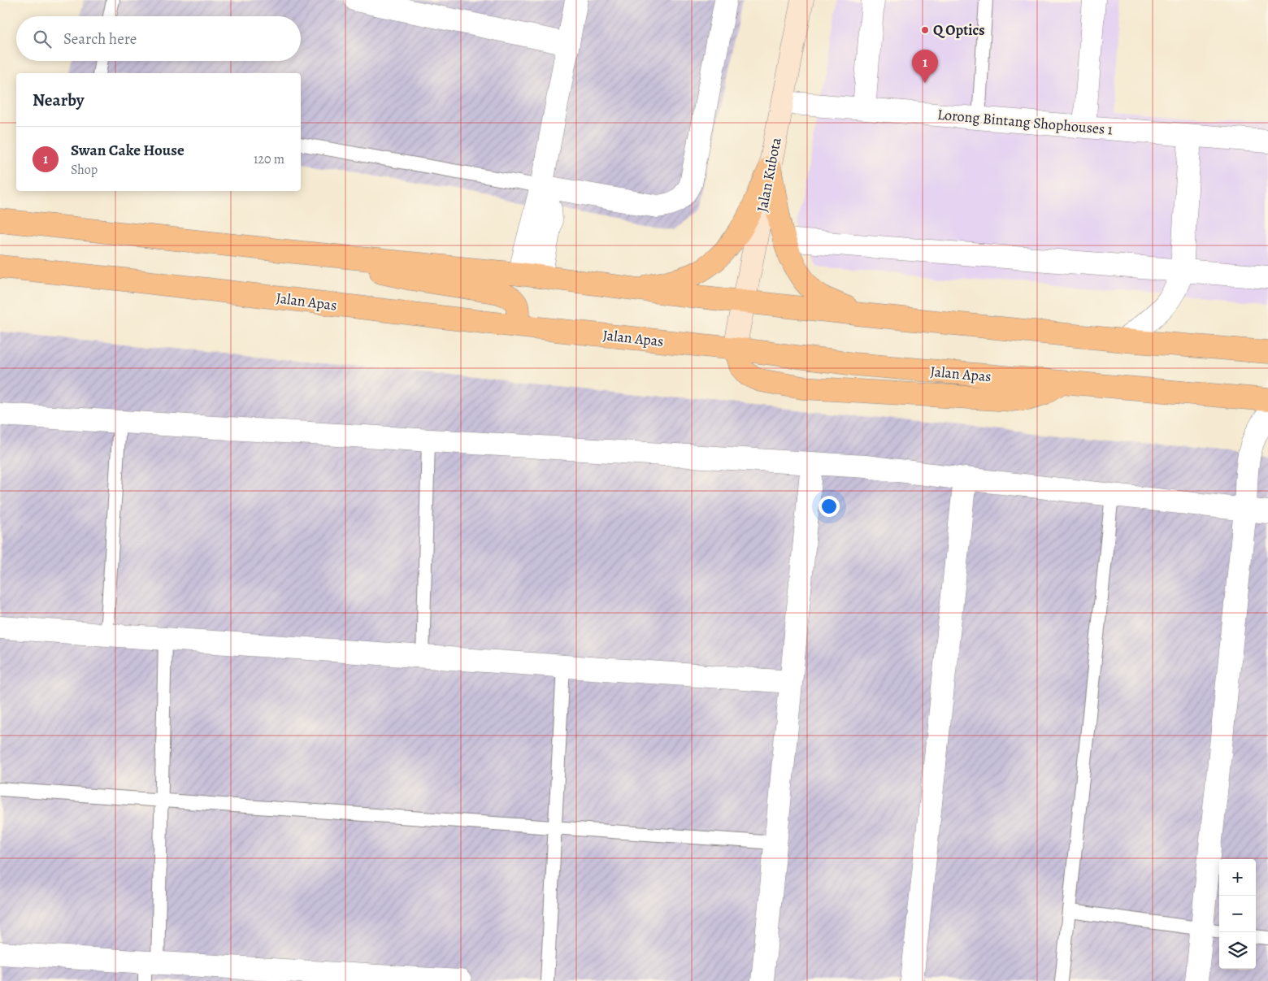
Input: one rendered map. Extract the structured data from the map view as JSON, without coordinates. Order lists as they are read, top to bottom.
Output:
{
  "streets": {
    "highway": ["Jalan Apas"],
    "street": ["Lorong Bintang Shophouses 1", "Jalan Kubota"]
  },
  "crossings": [
    ["Lorong Bintang Shophouses 1", "Jalan Kubota"],
    ["Jalan Kubota", "Jalan Apas"]
  ],
  "places": ["Q Optics"],
  "page": {
    "search": "Search here",
    "pins": "1",
    "heading": "Nearby",
    "list": [
      {
        "mark": "1",
        "name": "Swan Cake House",
        "note": "Shop",
        "value": "120 m"
      }
    ],
    "map_buttons": ["+", "−"]
  }
}
